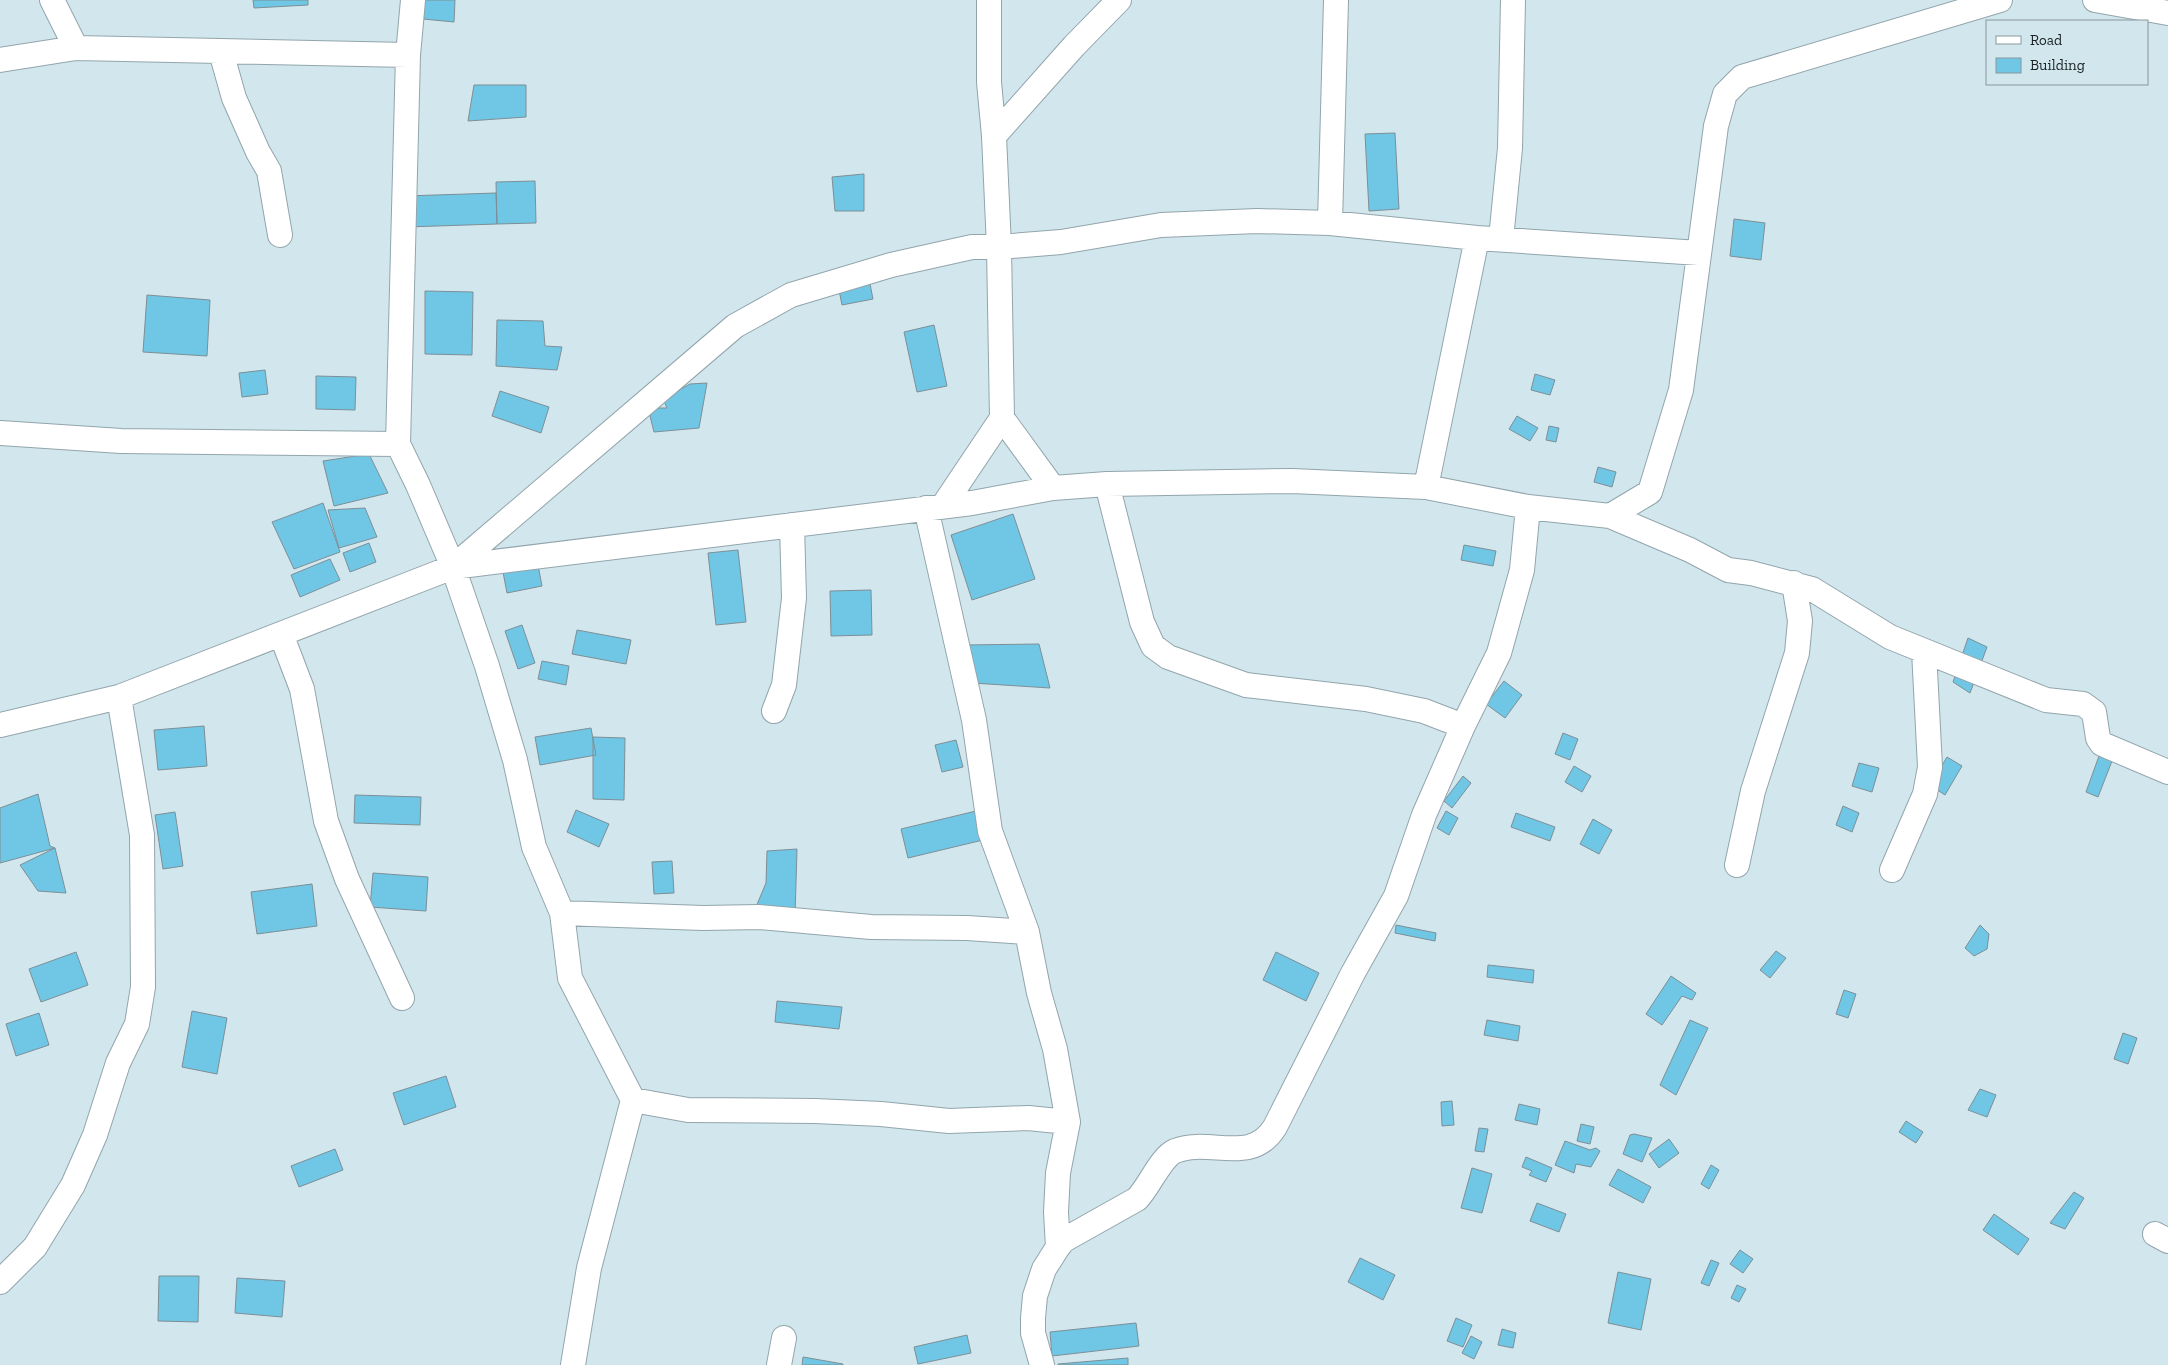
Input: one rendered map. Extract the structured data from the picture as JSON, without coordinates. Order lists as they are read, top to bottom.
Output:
{
  "legend": ["Road", "Building"]
}
